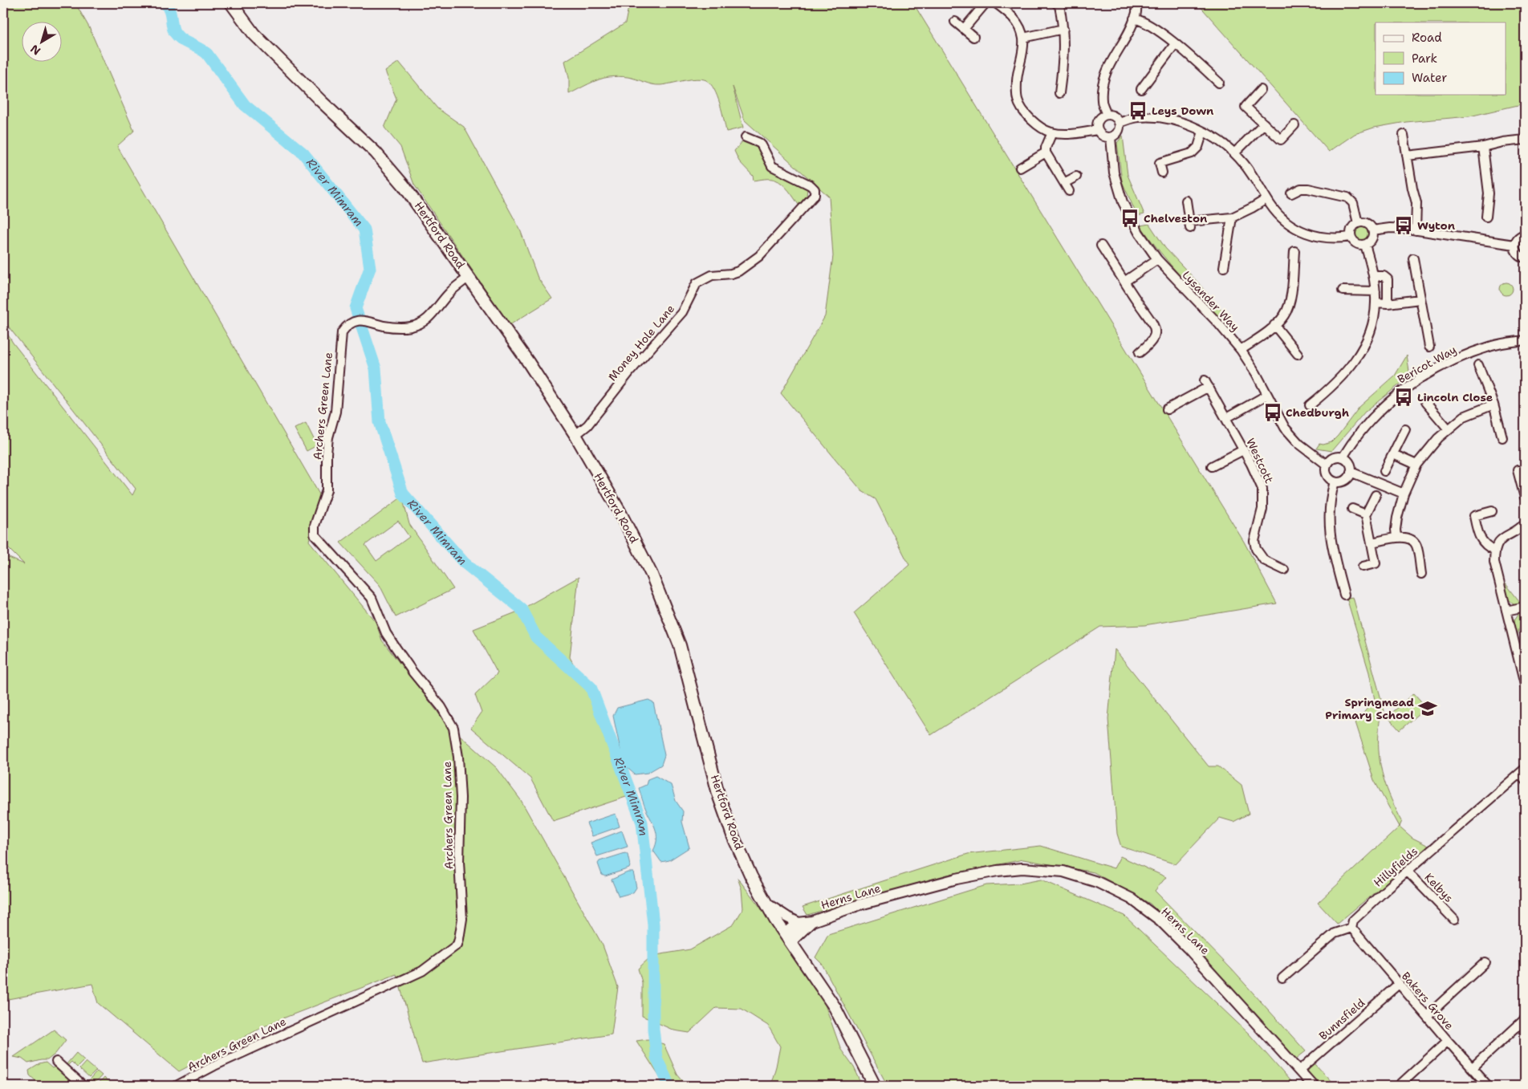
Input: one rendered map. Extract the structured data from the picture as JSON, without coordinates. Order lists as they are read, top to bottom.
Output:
{
  "streets": {
    "main road": ["Hertford Road"],
    "street": [
      "Lysander Way",
      "Money Hole Lane",
      "Bericot Way",
      "Archers Green Lane",
      "Westcott",
      "Hillyfields",
      "Kelbys",
      "Herns Lane",
      "Bakers Grove",
      "Bunnsfield"
    ]
  },
  "crossings": [
    ["Hertford Road", "Money Hole Lane"],
    ["Hertford Road", "Archers Green Lane"],
    ["Hertford Road", "Herns Lane"],
    ["Lysander Way", "Bericot Way"],
    ["Hillyfields", "Kelbys"],
    ["Hillyfields", "Bakers Grove"],
    ["Herns Lane", "Bunnsfield"],
    ["Bakers Grove", "Bunnsfield"]
  ],
  "water": ["River Mimram"],
  "places": {
    "bus stop": [
      "Leys Down",
      "Chelveston",
      "Wyton",
      "Lincoln Close",
      "Chedburgh"
    ],
    "school or university": ["Springmead Primary School"]
  },
  "legend": ["Road", "Park", "Water"],
  "north": "bottom left"
}
